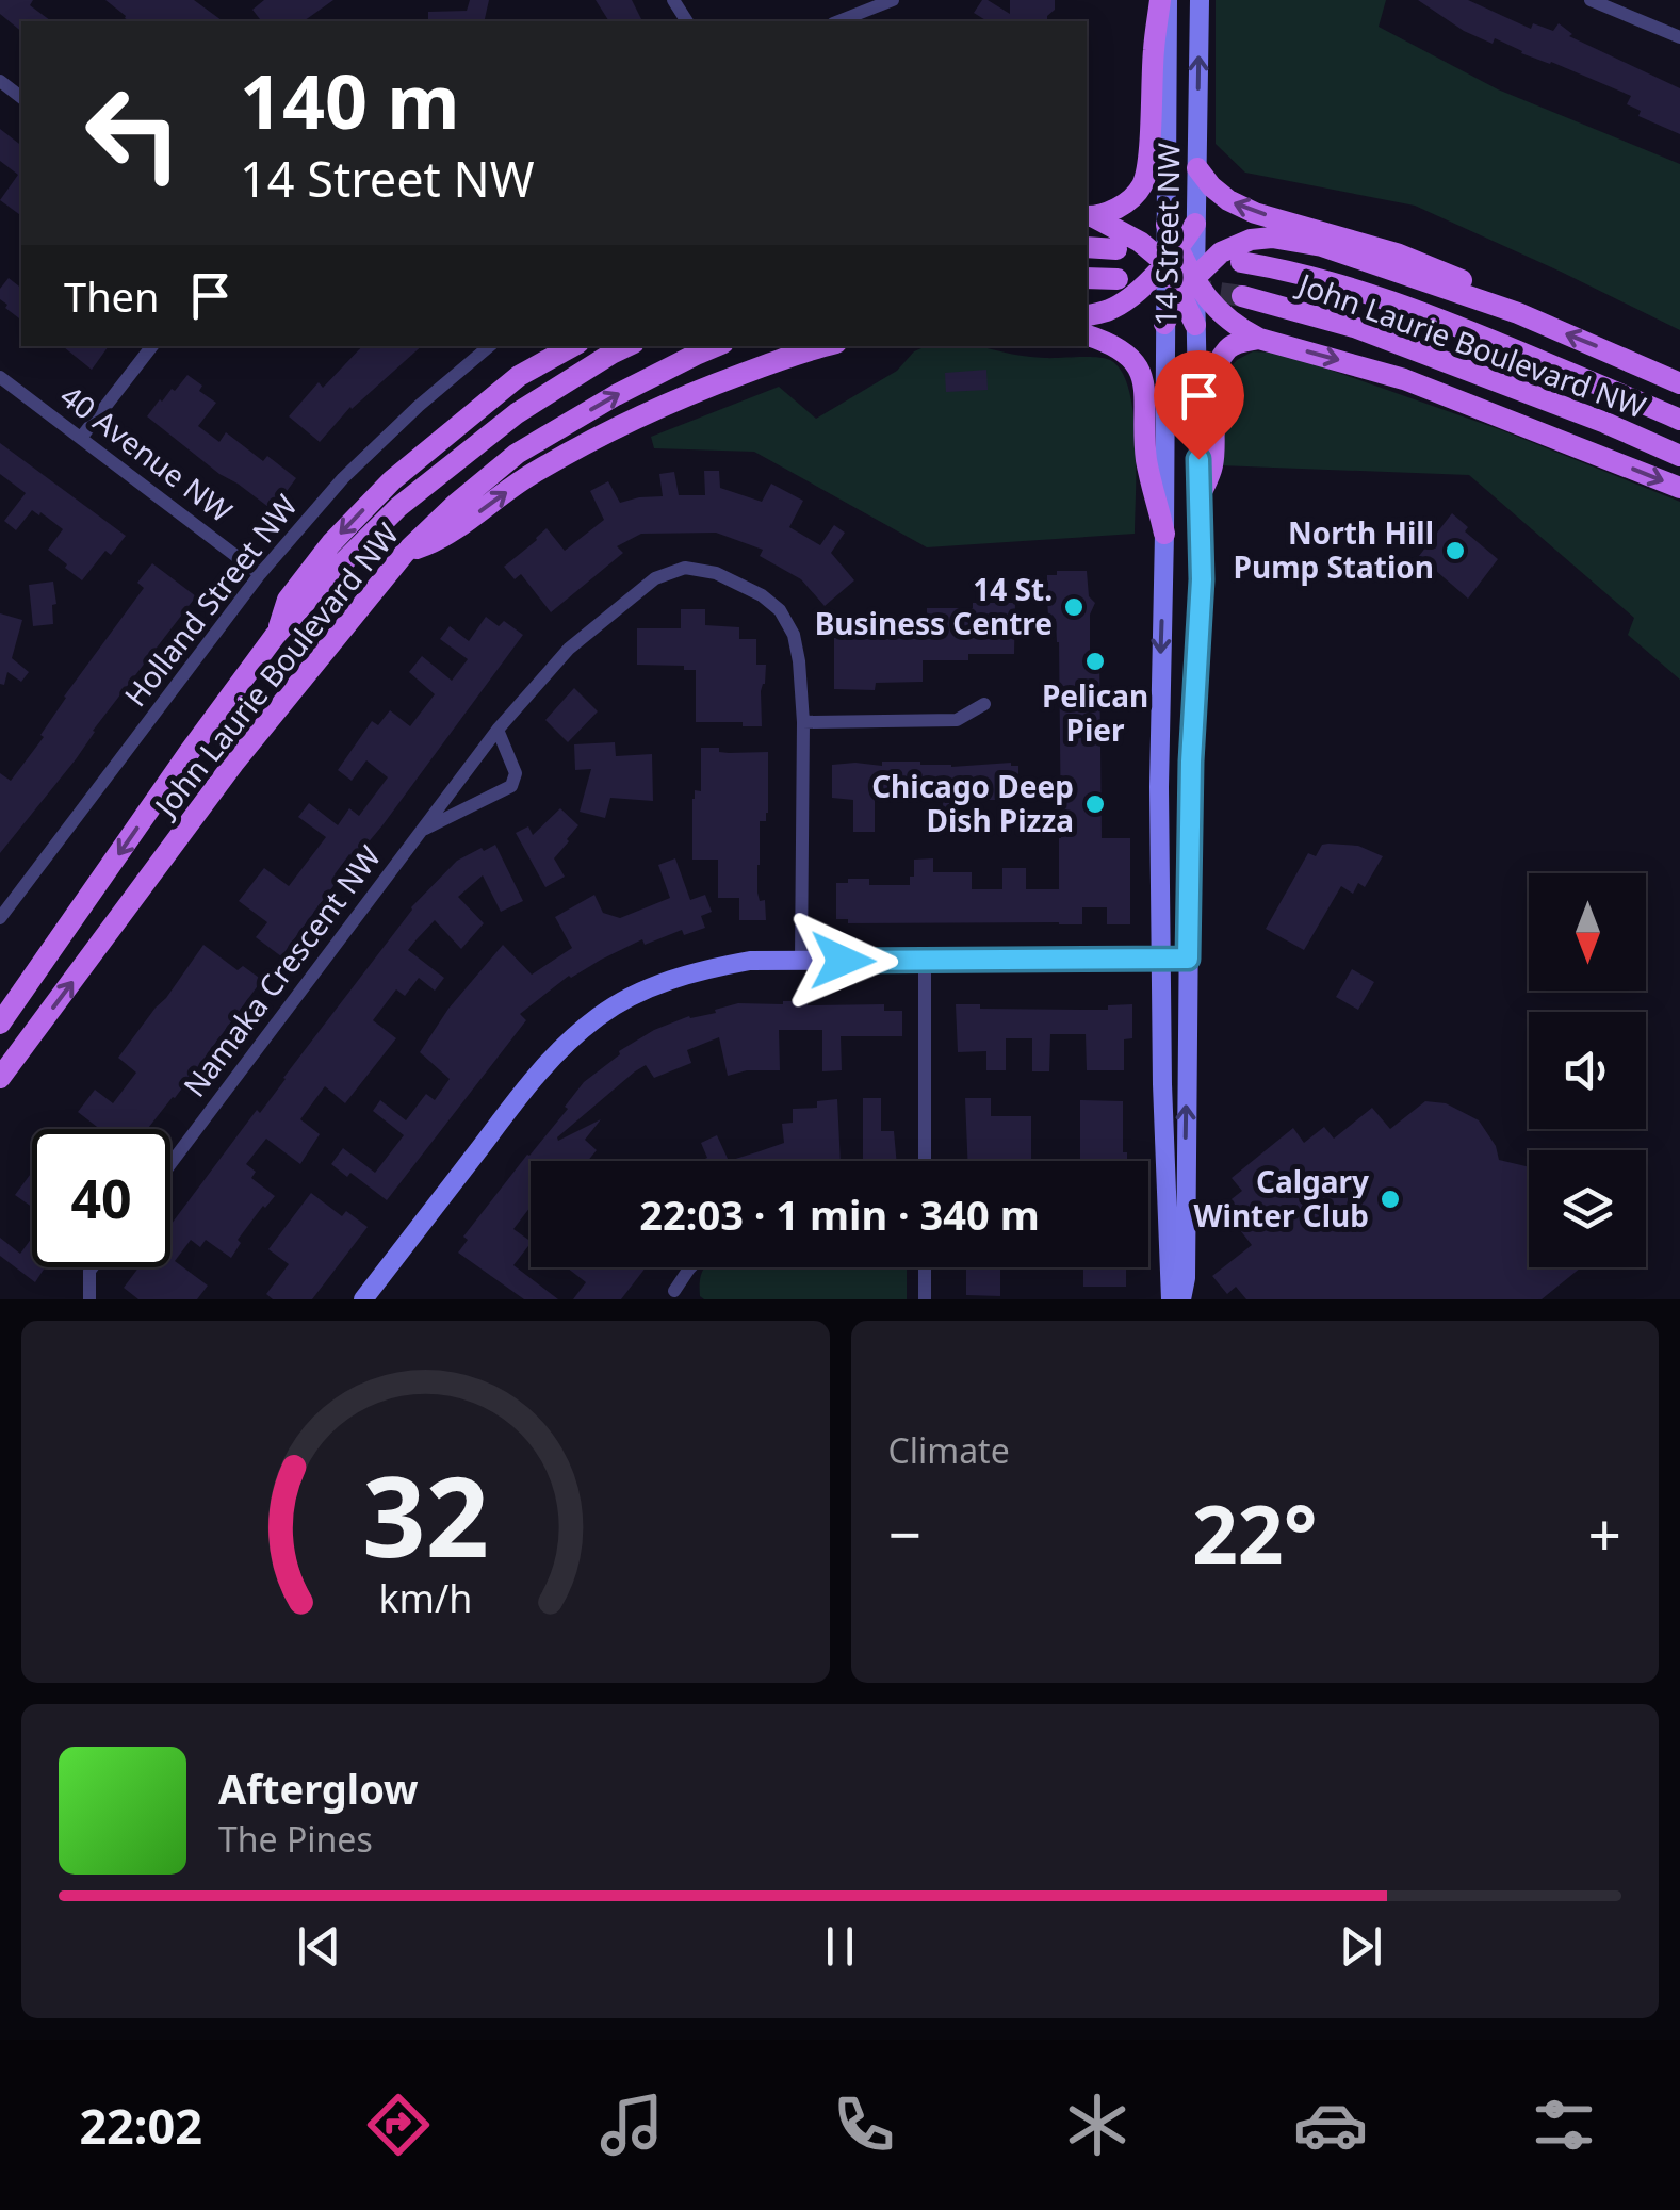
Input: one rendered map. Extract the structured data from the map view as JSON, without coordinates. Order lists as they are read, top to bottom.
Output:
{
  "streets": {
    "main road": ["14 Street NW", "John Laurie Boulevard NW"],
    "street": ["40 Avenue NW", "Holland Street NW", "Namaka Crescent NW"]
  },
  "crossings": [
    ["40 Avenue NW", "Holland Street NW"]
  ],
  "places": [
    "North Hill Pump Station",
    "14 St. Business Centre",
    "Pelican Pier",
    "Chicago Deep Dish Pizza",
    "Calgary Winter Club"
  ],
  "north": "bottom",
  "page": {
    "turn": ["140 m", "14 Street NW"],
    "then": "Then",
    "limit": "40",
    "trip": "22:03 · 1 min · 340 m",
    "tile": "Climate",
    "heat": ["−", "22°", "+"],
    "song": ["Afterglow", "The Pines"],
    "tabs": "22:02",
    "gauge": ["32", "km/h"]
  }
}
